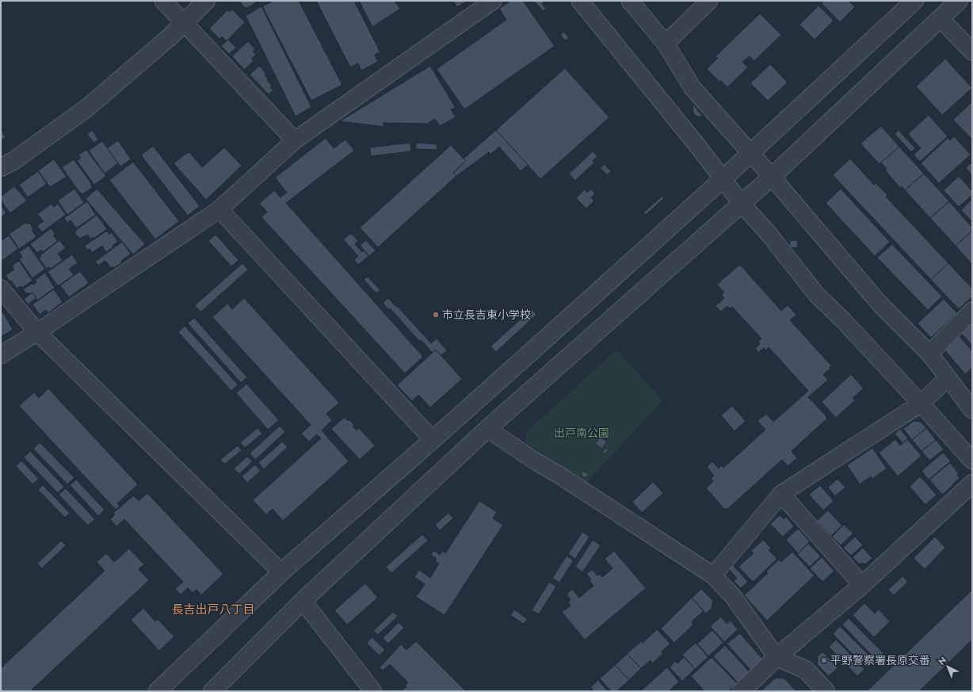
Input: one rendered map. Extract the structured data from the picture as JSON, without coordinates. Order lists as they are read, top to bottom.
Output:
{
  "districts": ["長吉出戸八丁目"],
  "parks": ["出戸南公園"],
  "places": ["市立長吉東小学校", "平野警察署長原交番"],
  "north": "top left"
}
